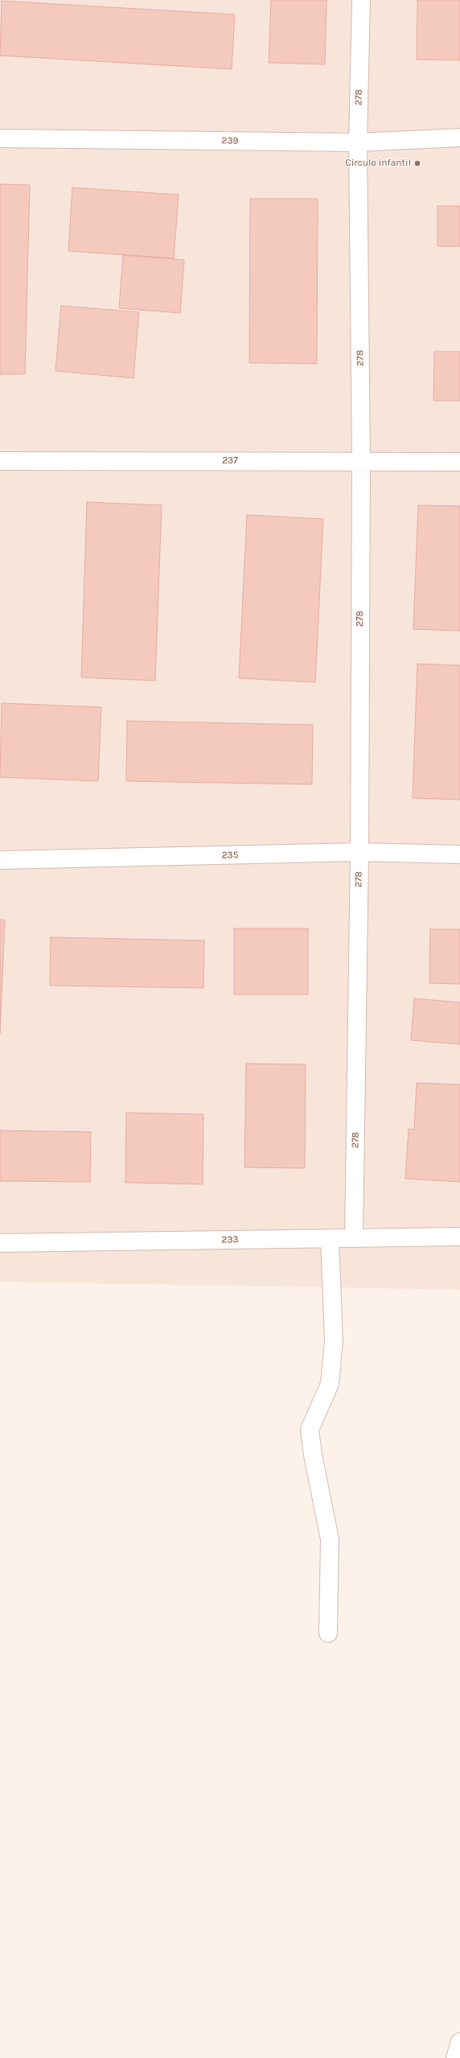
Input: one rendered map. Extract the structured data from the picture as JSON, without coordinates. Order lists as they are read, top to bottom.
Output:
{
  "streets": {
    "street": [
      "278",
      "239",
      "237",
      "235",
      "233"
    ]
  },
  "crossings": [
    ["278", "239"],
    ["278", "237"],
    ["278", "235"],
    ["278", "233"]
  ],
  "places": ["Circulo infantil"]
}
